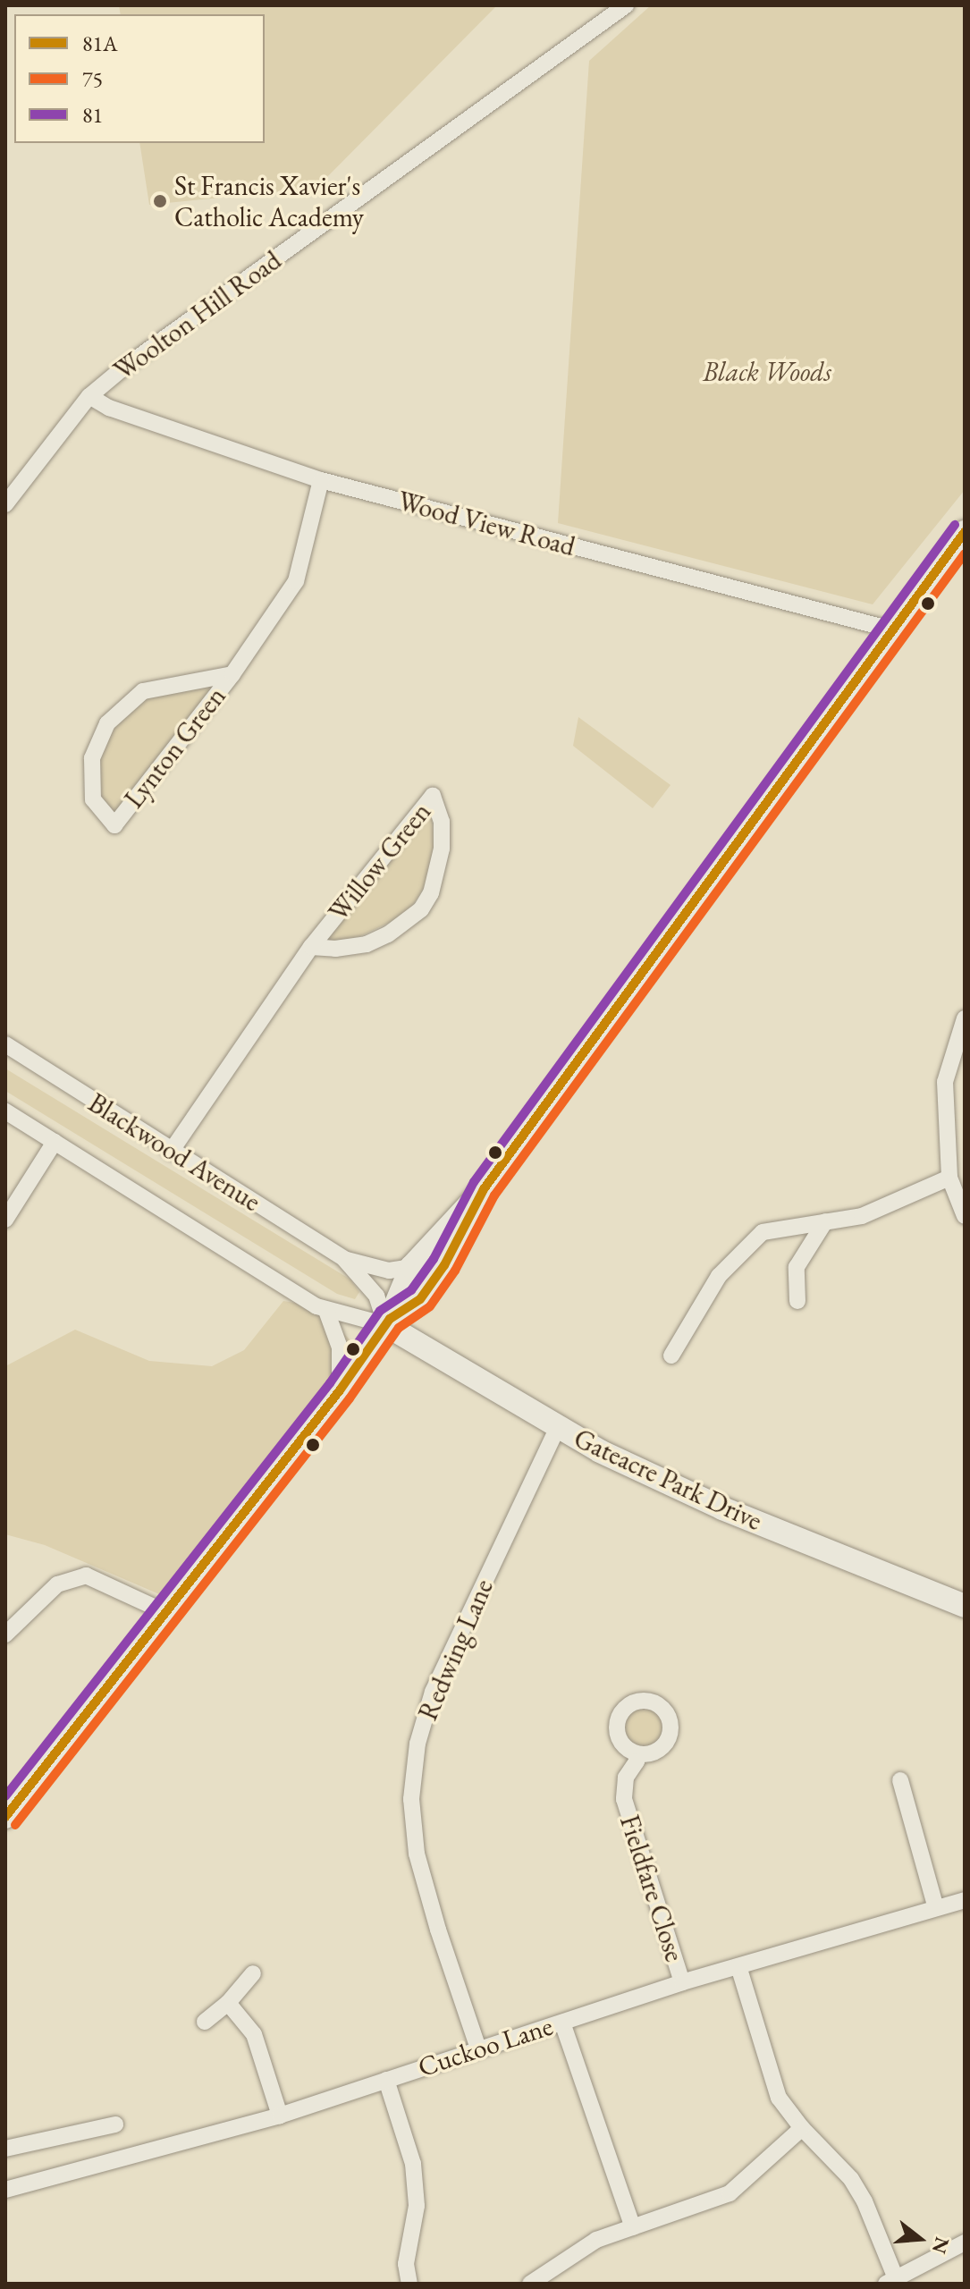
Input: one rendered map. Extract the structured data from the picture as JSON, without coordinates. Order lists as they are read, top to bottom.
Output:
{
  "streets": {
    "street": [
      "Woolton Hill Road",
      "Wood View Road",
      "Lynton Green",
      "Willow Green",
      "Blackwood Avenue",
      "Gateacre Park Drive",
      "Redwing Lane",
      "Fieldfare Close",
      "Cuckoo Lane"
    ]
  },
  "crossings": [
    ["Woolton Hill Road", "Wood View Road"],
    ["Wood View Road", "Lynton Green"],
    ["Willow Green", "Blackwood Avenue"],
    ["Blackwood Avenue", "Gateacre Park Drive"],
    ["Gateacre Park Drive", "Redwing Lane"],
    ["Redwing Lane", "Cuckoo Lane"],
    ["Fieldfare Close", "Cuckoo Lane"]
  ],
  "parks": ["Black Woods"],
  "places": ["St Francis Xavier's Catholic Academy"],
  "lines": ["transit line 81", "transit line 81A", "transit line 75"],
  "legend": ["81A", "75", "81"],
  "north": "right"
}
